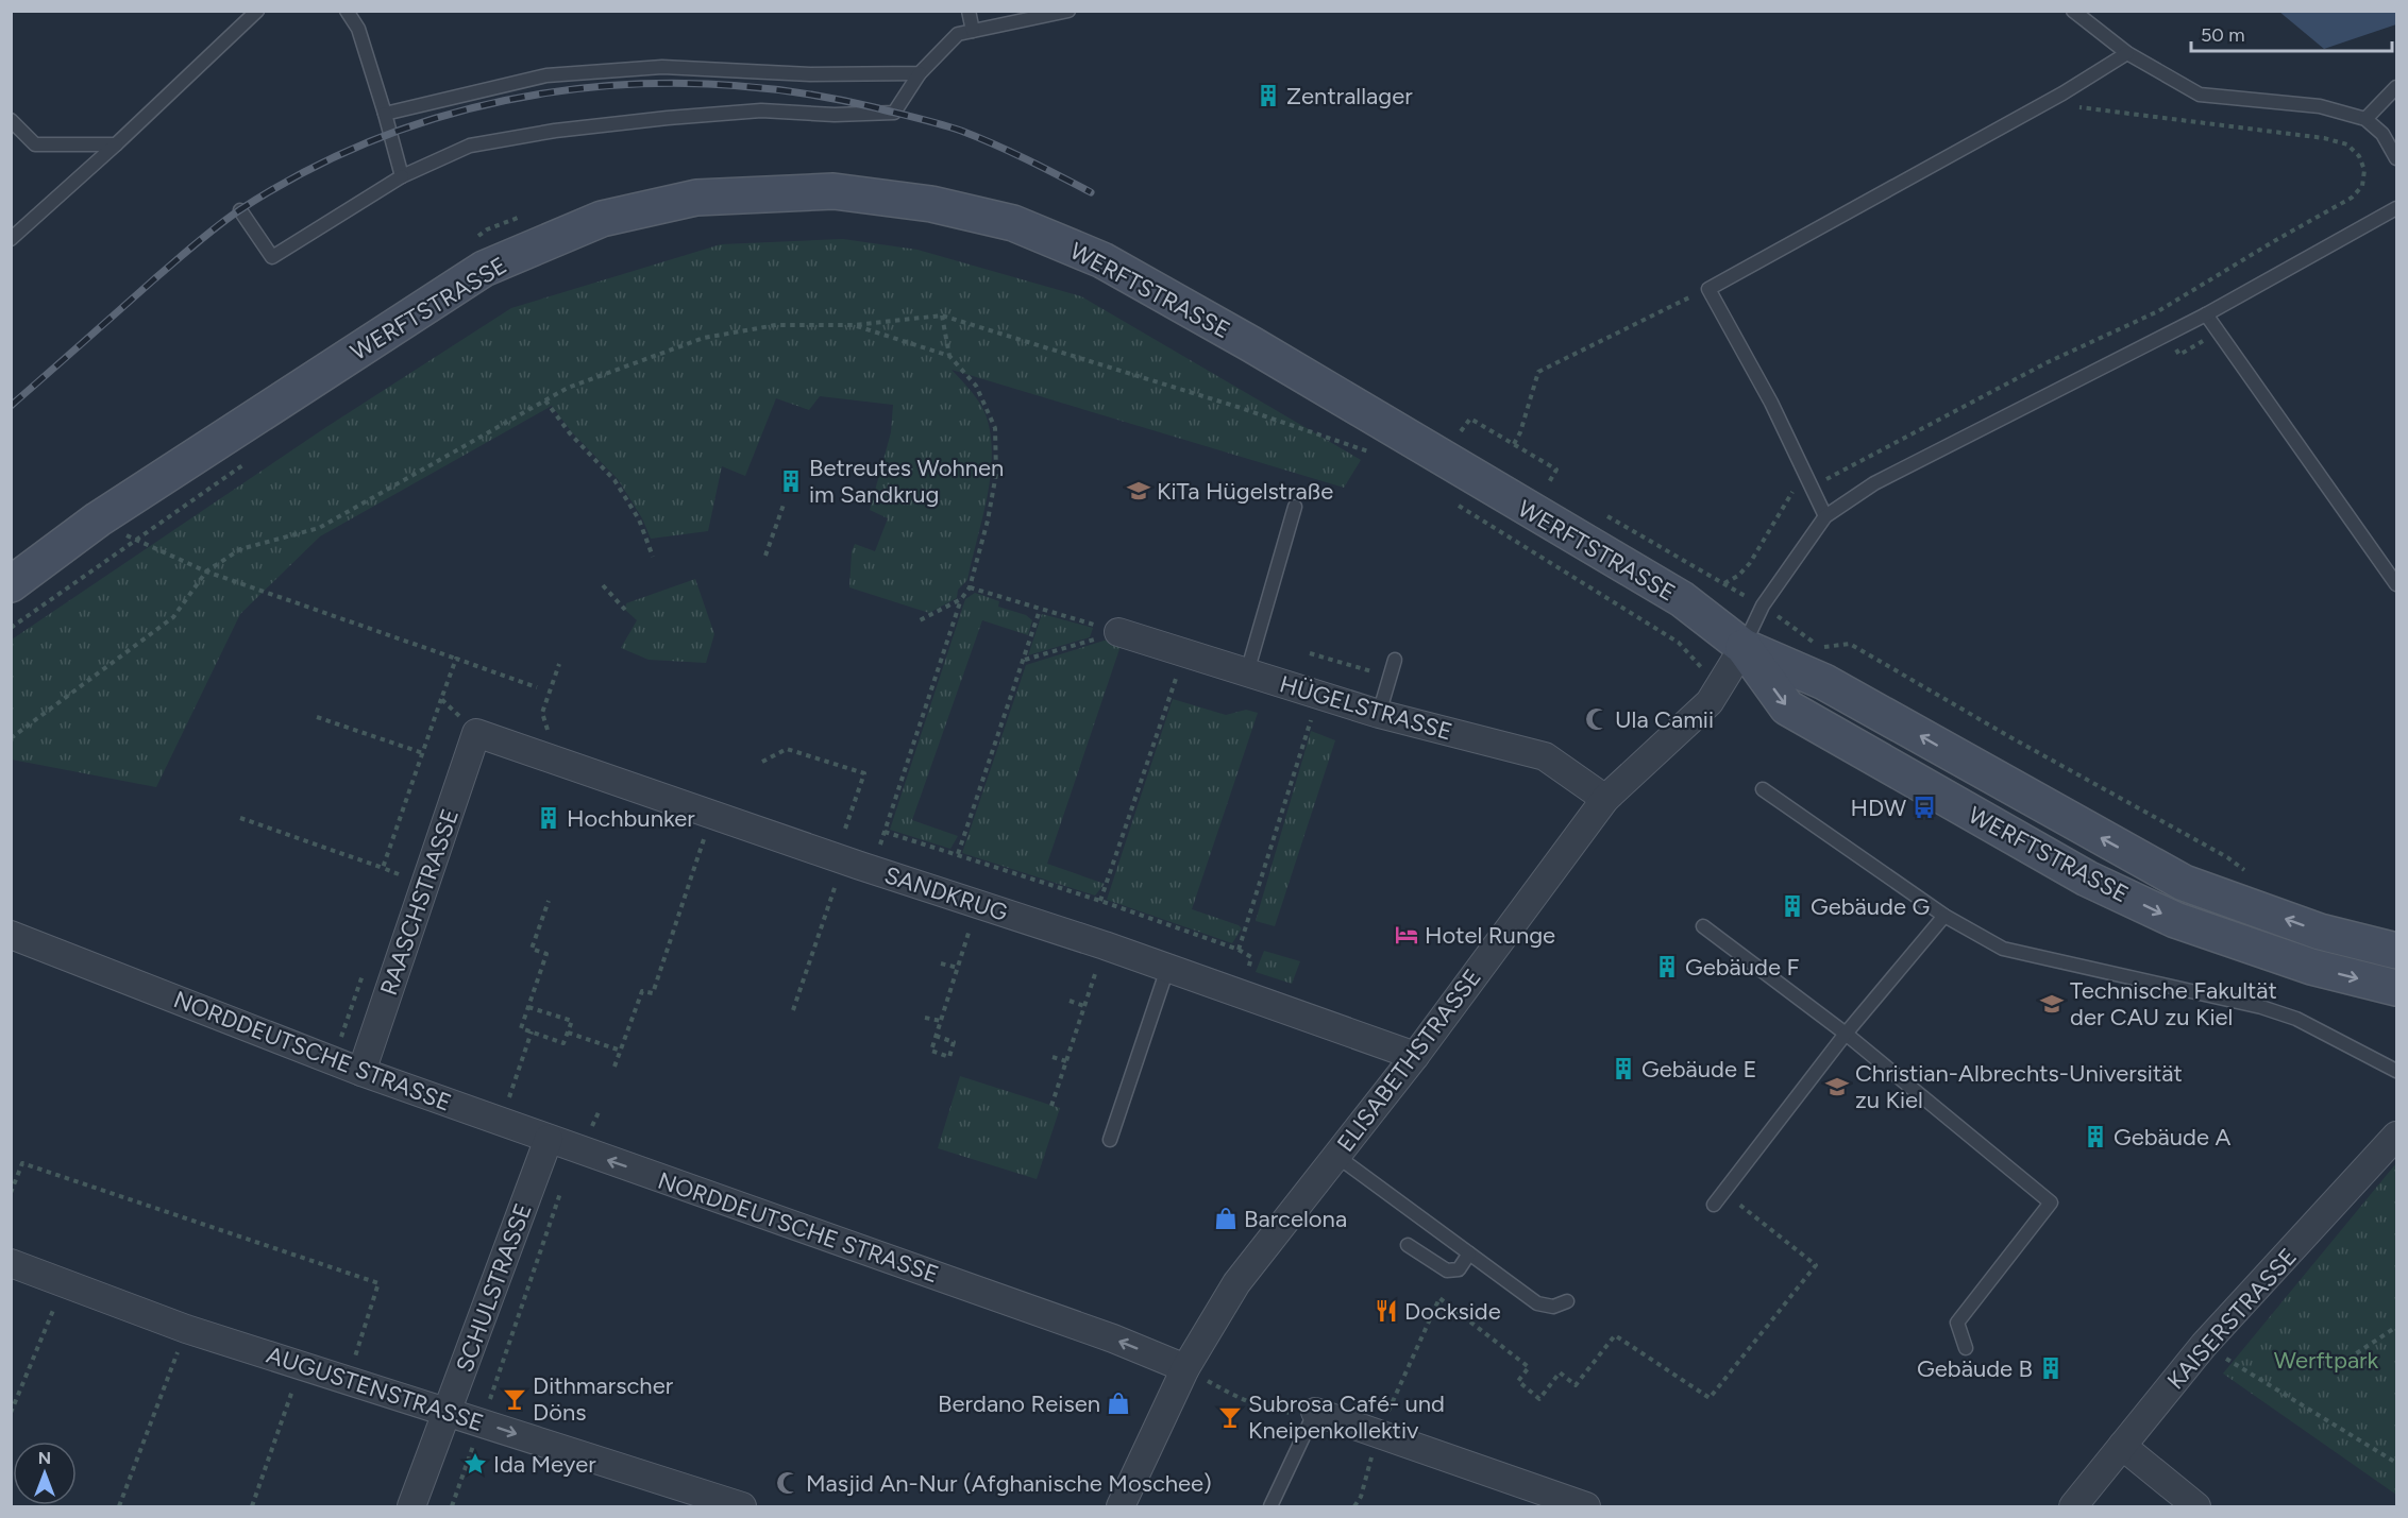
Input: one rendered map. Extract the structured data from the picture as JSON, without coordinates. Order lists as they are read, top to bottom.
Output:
{
  "streets": {
    "main road": ["WERFTSTRASSE"],
    "street": [
      "HÜGELSTRASSE",
      "SANDKRUG",
      "RAASCHSTRASSE",
      "NORDDEUTSCHE STRASSE",
      "ELISABETHSTRASSE",
      "SCHULSTRASSE",
      "KAISERSTRASSE",
      "AUGUSTENSTRASSE"
    ]
  },
  "crossings": [
    ["WERFTSTRASSE", "ELISABETHSTRASSE"],
    ["HÜGELSTRASSE", "ELISABETHSTRASSE"],
    ["SANDKRUG", "RAASCHSTRASSE"],
    ["SANDKRUG", "ELISABETHSTRASSE"],
    ["RAASCHSTRASSE", "NORDDEUTSCHE STRASSE"],
    ["NORDDEUTSCHE STRASSE", "ELISABETHSTRASSE"],
    ["NORDDEUTSCHE STRASSE", "SCHULSTRASSE"],
    ["SCHULSTRASSE", "AUGUSTENSTRASSE"]
  ],
  "one_way": ["NORDDEUTSCHE STRASSE", "AUGUSTENSTRASSE"],
  "parks": ["Werftpark"],
  "places": {
    "building": [
      "Zentrallager",
      "Betreutes Wohnen im Sandkrug",
      "Hochbunker",
      "Gebäude G",
      "Gebäude F",
      "Gebäude E",
      "Gebäude A",
      "Gebäude B"
    ],
    "school or university": ["KiTa Hügelstraße", "Technische Fakultät der CAU zu Kiel", "Christian-Albrechts-Universität zu Kiel"],
    "mosque": ["Ula Camii", "Masjid An-Nur (Afghanische Moschee)"],
    "bus stop": ["HDW"],
    "hotel": ["Hotel Runge"],
    "shop": ["Barcelona", "Berdano Reisen"],
    "restaurant": ["Dockside"],
    "bar": ["Dithmarscher Döns", "Subrosa Café- und Kneipenkollektiv"],
    "place": ["Ida Meyer"]
  },
  "scale_bar": "50 m",
  "north": "top"
}
